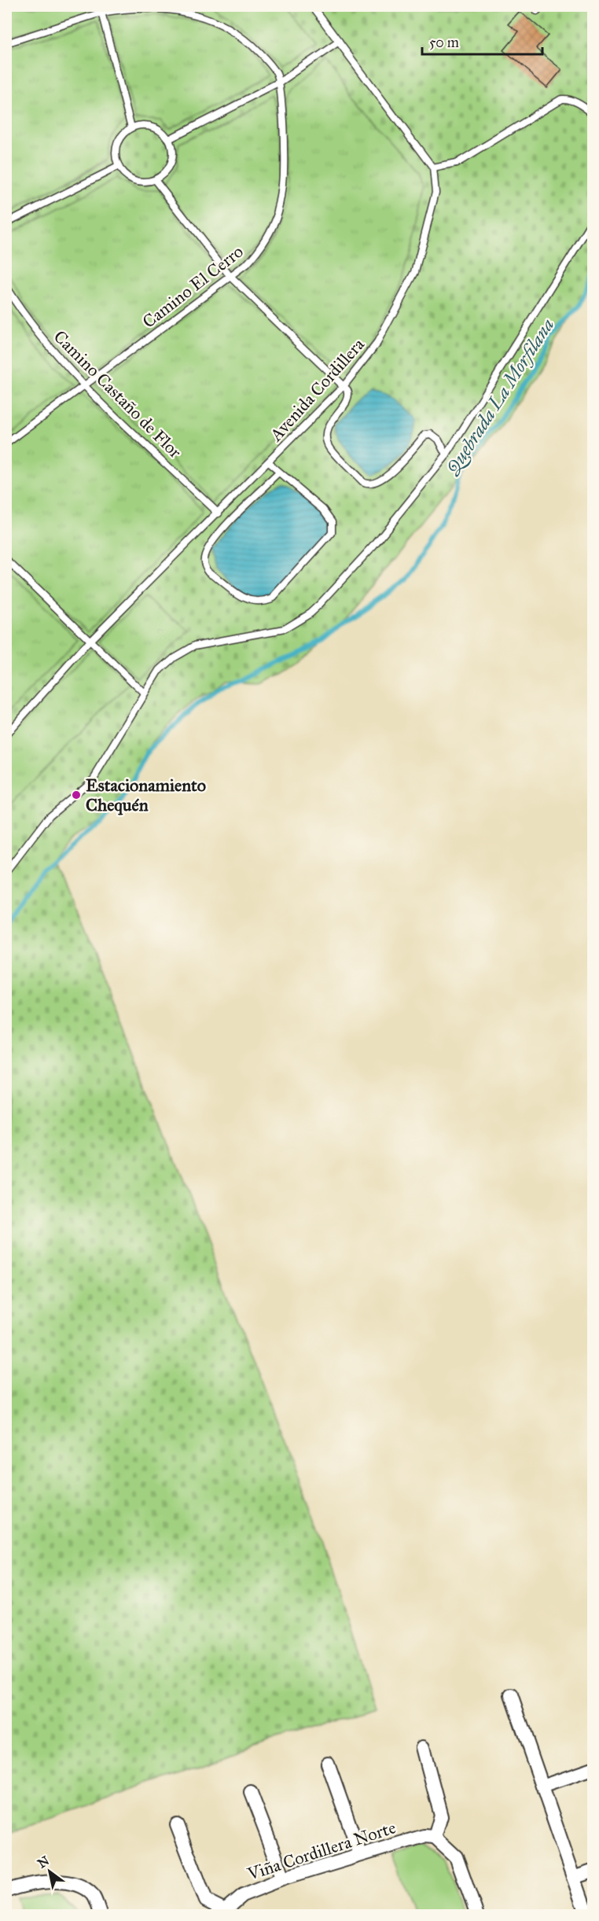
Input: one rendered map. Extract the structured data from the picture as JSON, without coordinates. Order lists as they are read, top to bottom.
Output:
{
  "streets": {
    "street": ["Viña Cordillera Norte"],
    "lane": ["Camino El Cerro", "Avenida Cordillera", "Camino Castaño de Flor"]
  },
  "crossings": [
    ["Camino El Cerro", "Camino Castaño de Flor"],
    ["Avenida Cordillera", "Camino Castaño de Flor"]
  ],
  "water": ["Quebrada La Morfilana"],
  "places": ["Estacionamiento Chequén"],
  "scale_bar": "50 m",
  "north": "top left"
}
